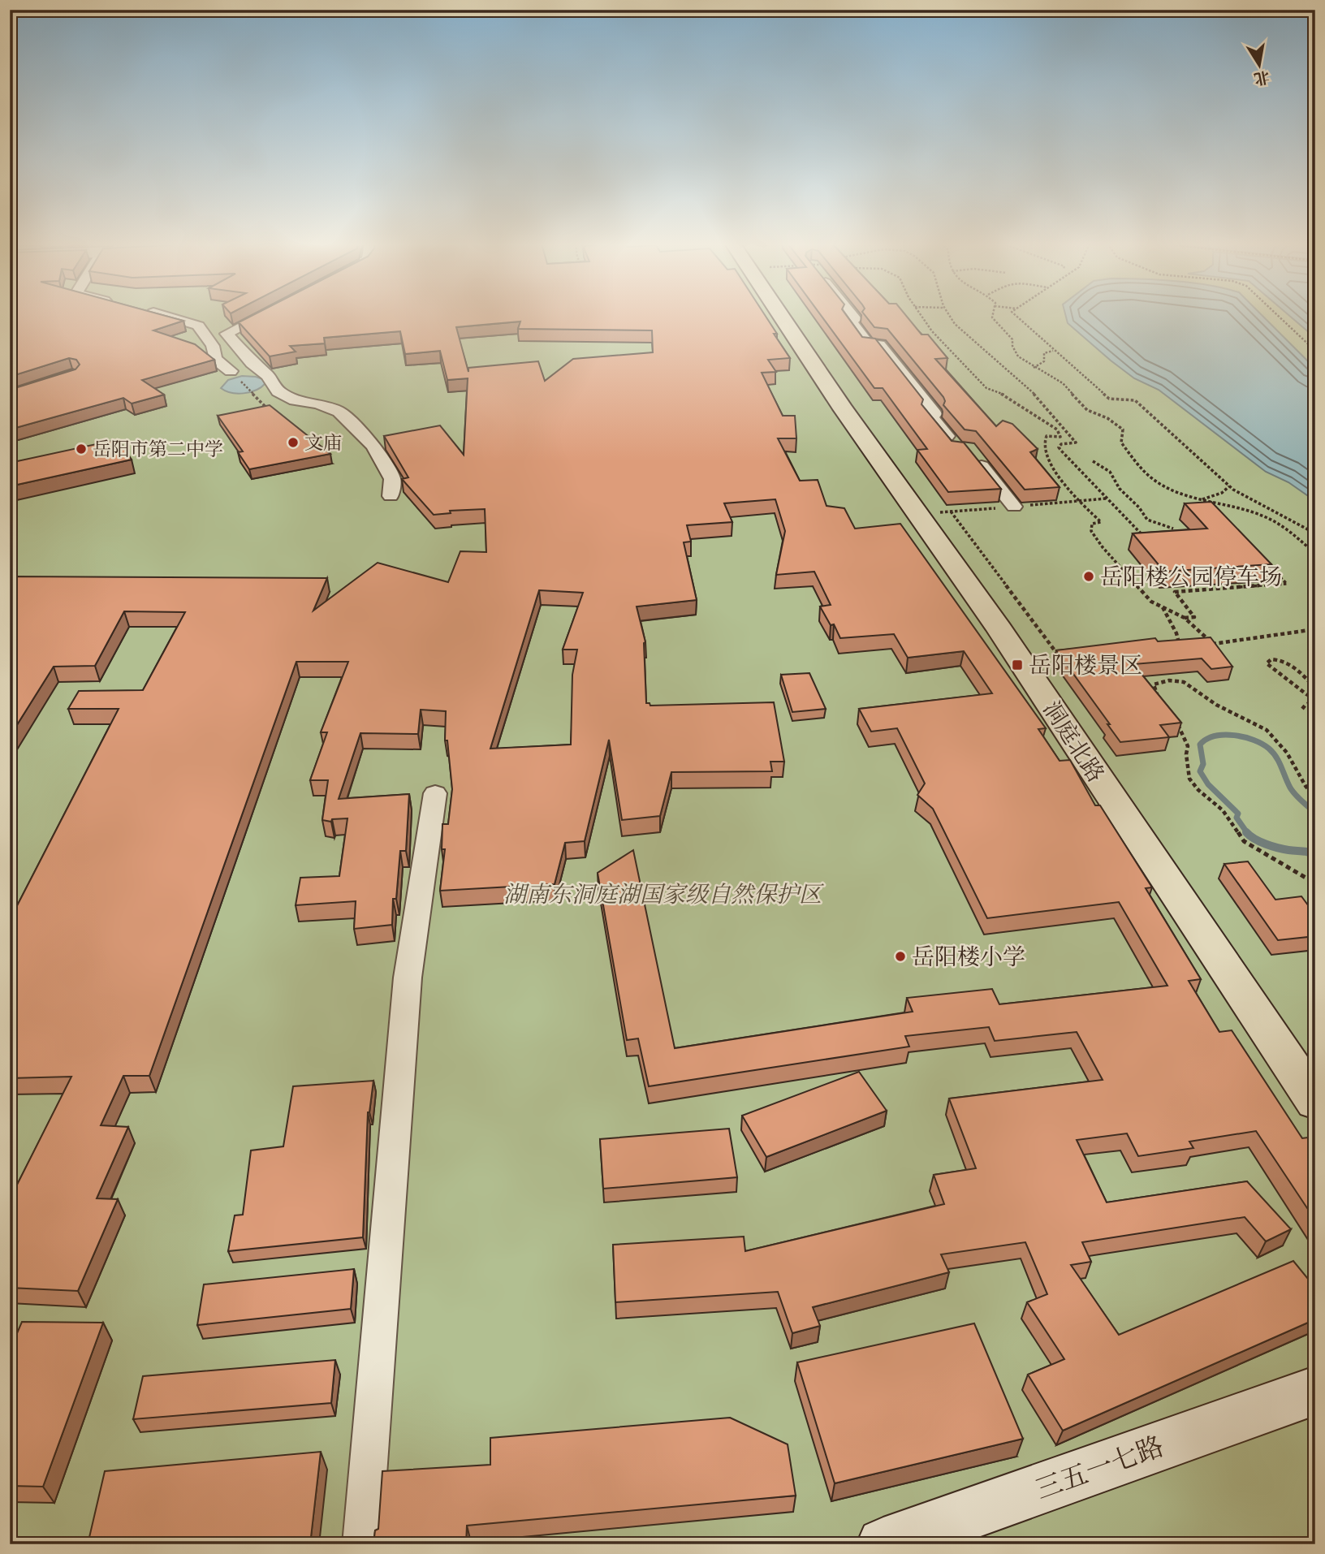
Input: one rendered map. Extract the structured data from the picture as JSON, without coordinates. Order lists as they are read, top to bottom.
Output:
{
  "streets": {
    "main road": ["洞庭北路", "三五一七路"]
  },
  "parks": ["湖南东洞庭湖国家级自然保护区"],
  "places": {
    "other": [
      "文庙",
      "岳阳市第二中学",
      "岳阳楼公园停车场",
      "岳阳楼小学"
    ],
    "transit": ["岳阳楼景区"]
  },
  "north": "bottom"
}
